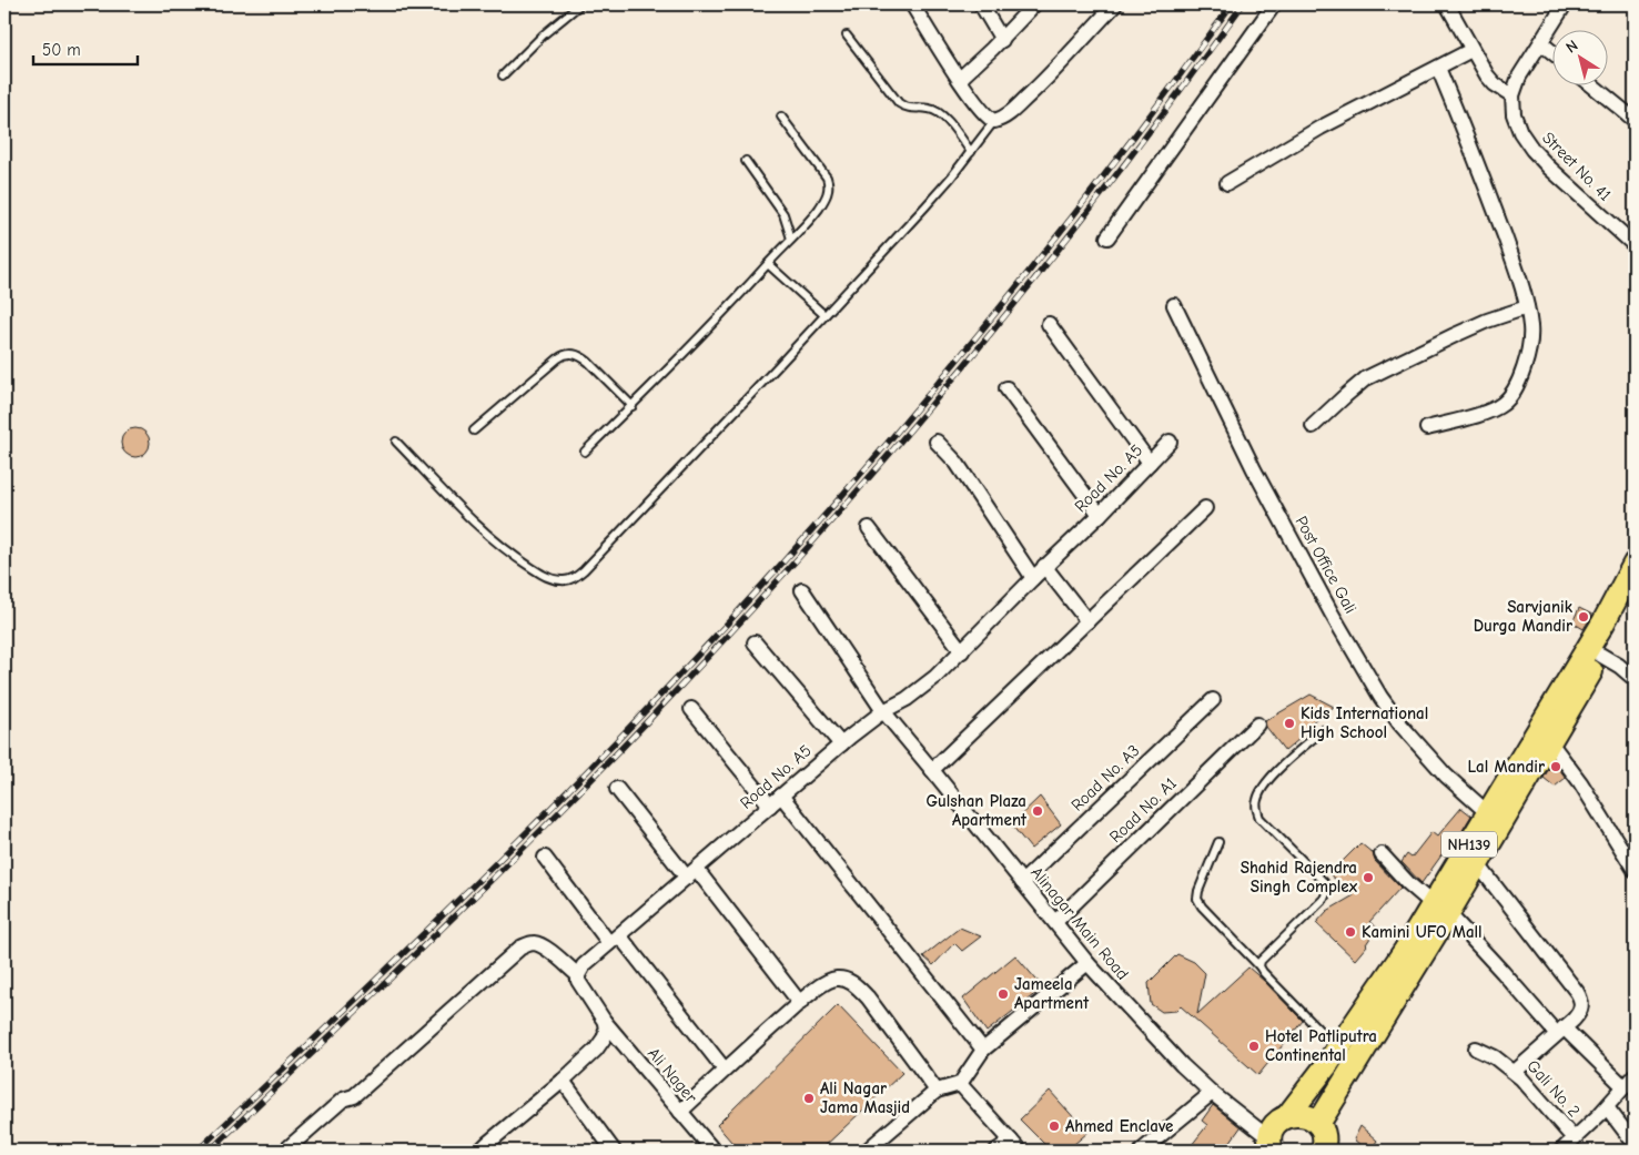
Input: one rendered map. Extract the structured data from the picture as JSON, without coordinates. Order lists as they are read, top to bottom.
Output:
{
  "streets": {
    "highway": ["NH139"],
    "street": [
      "Street No. 41",
      "Road No. A5",
      "Post Office Gali",
      "Road No. A3",
      "Road No. A1",
      "Alinagar Main Road",
      "Ali Nager",
      "Gali No. 2"
    ]
  },
  "crossings": [
    ["Road No. A5", "Alinagar Main Road"],
    ["Post Office Gali", "NH139"],
    ["Road No. A3", "Alinagar Main Road"],
    ["Road No. A1", "Alinagar Main Road"],
    ["NH139", "Alinagar Main Road"]
  ],
  "places": [
    "Sarvjanik Durga Mandir",
    "Kids International High School",
    "Lal Mandir",
    "Gulshan Plaza Apartment",
    "Shahid Rajendra Singh Complex",
    "Kamini UFO Mall",
    "Jameela Apartment",
    "Hotel Patliputra Continental",
    "Ali Nagar Jama Masjid",
    "Ahmed Enclave"
  ],
  "scale_bar": "50 m",
  "north": "top left"
}
